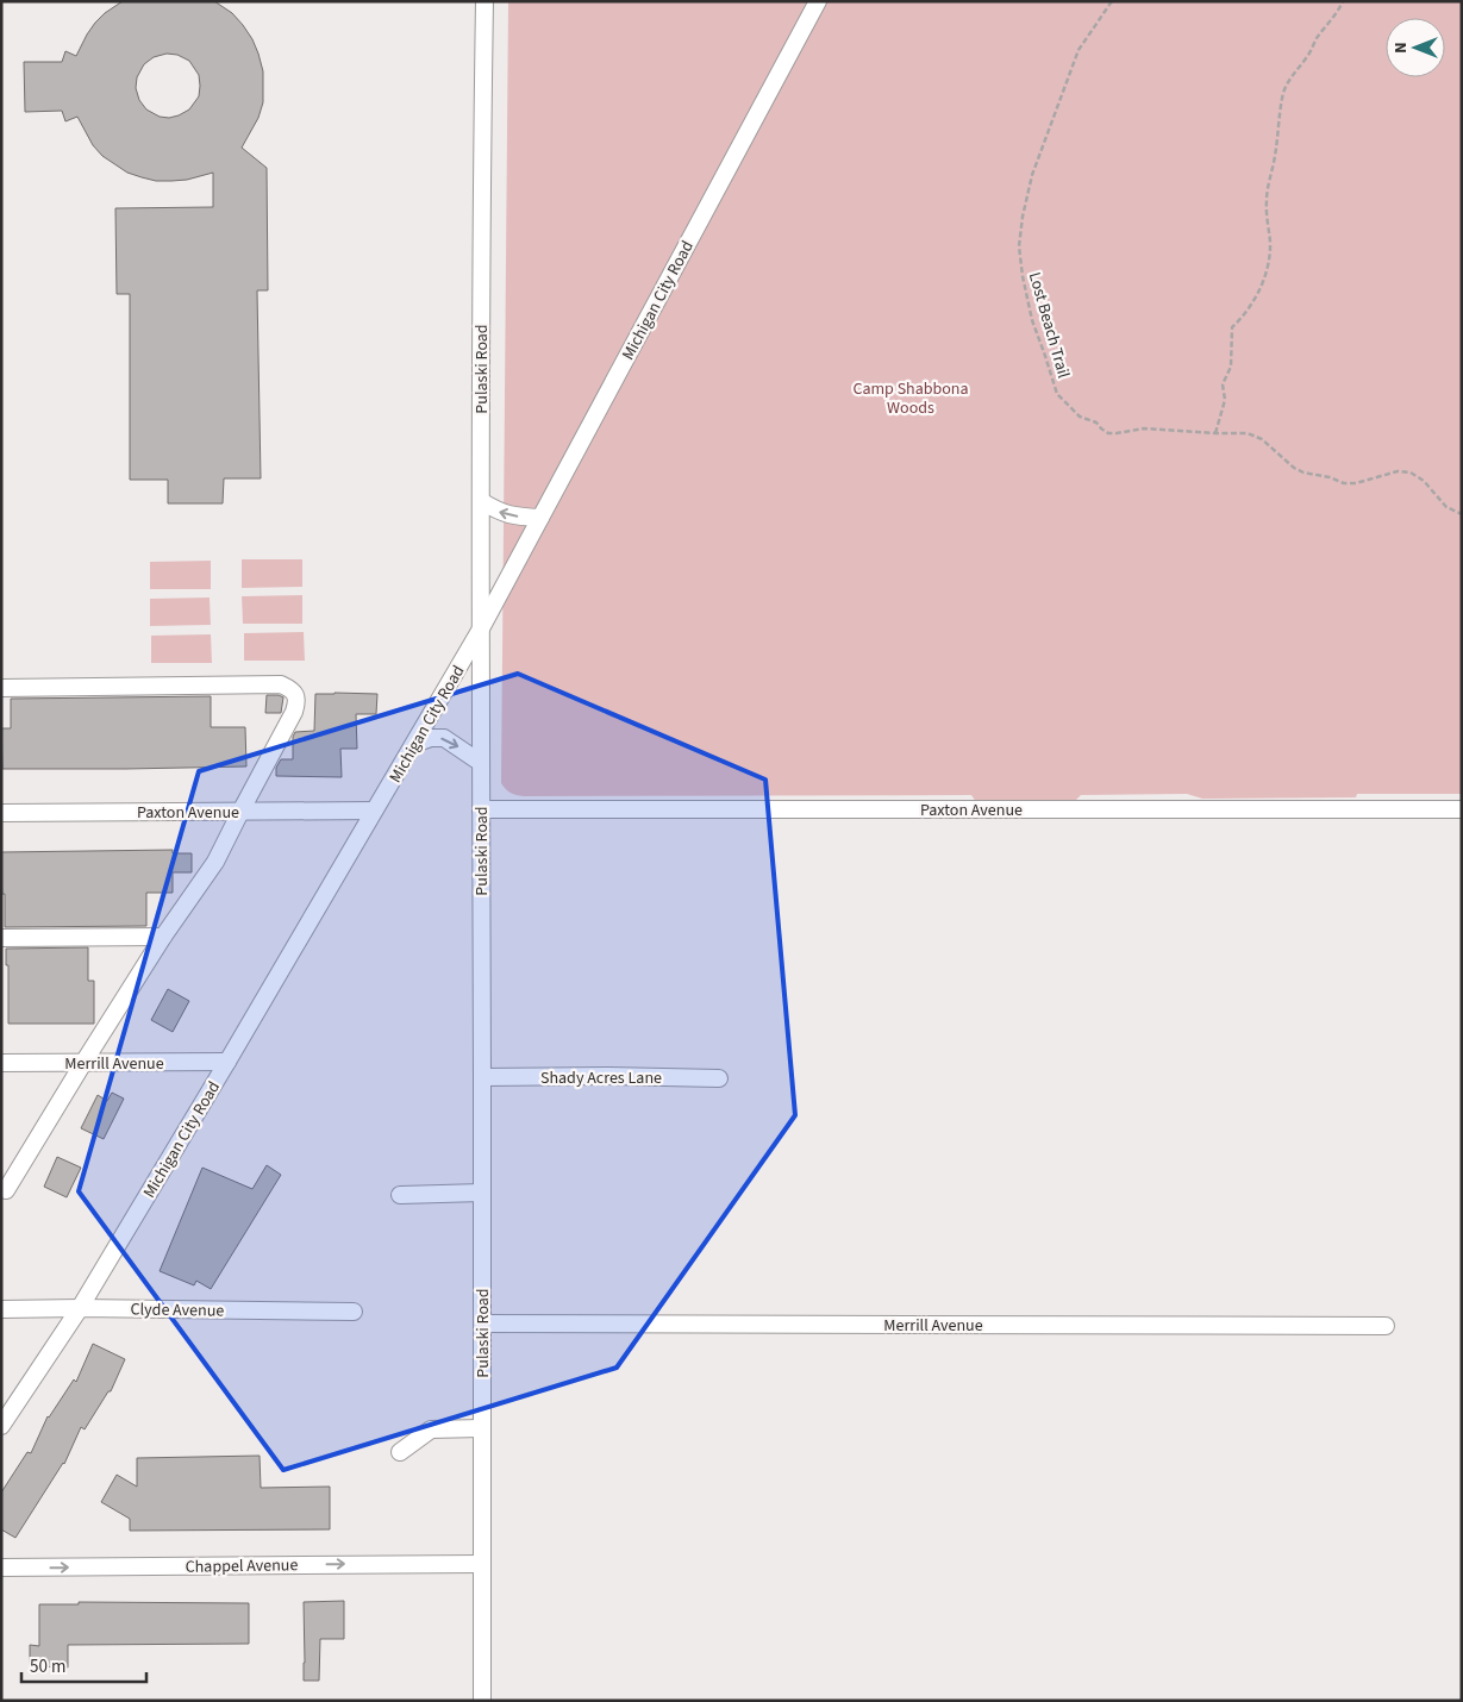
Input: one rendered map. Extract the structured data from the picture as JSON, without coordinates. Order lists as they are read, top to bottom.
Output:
{
  "streets": {
    "street": [
      "Michigan City Road",
      "Pulaski Road",
      "Paxton Avenue",
      "Merrill Avenue",
      "Shady Acres Lane",
      "Clyde Avenue",
      "Chappel Avenue"
    ],
    "path": ["Lost Beach Trail"]
  },
  "crossings": [
    ["Michigan City Road", "Pulaski Road"],
    ["Michigan City Road", "Paxton Avenue"],
    ["Michigan City Road", "Merrill Avenue"],
    ["Michigan City Road", "Clyde Avenue"],
    ["Pulaski Road", "Paxton Avenue"],
    ["Pulaski Road", "Merrill Avenue"],
    ["Pulaski Road", "Shady Acres Lane"],
    ["Pulaski Road", "Chappel Avenue"]
  ],
  "one_way": ["Chappel Avenue"],
  "parks": ["Camp Shabbona Woods"],
  "scale_bar": "50 m",
  "north": "left"
}
